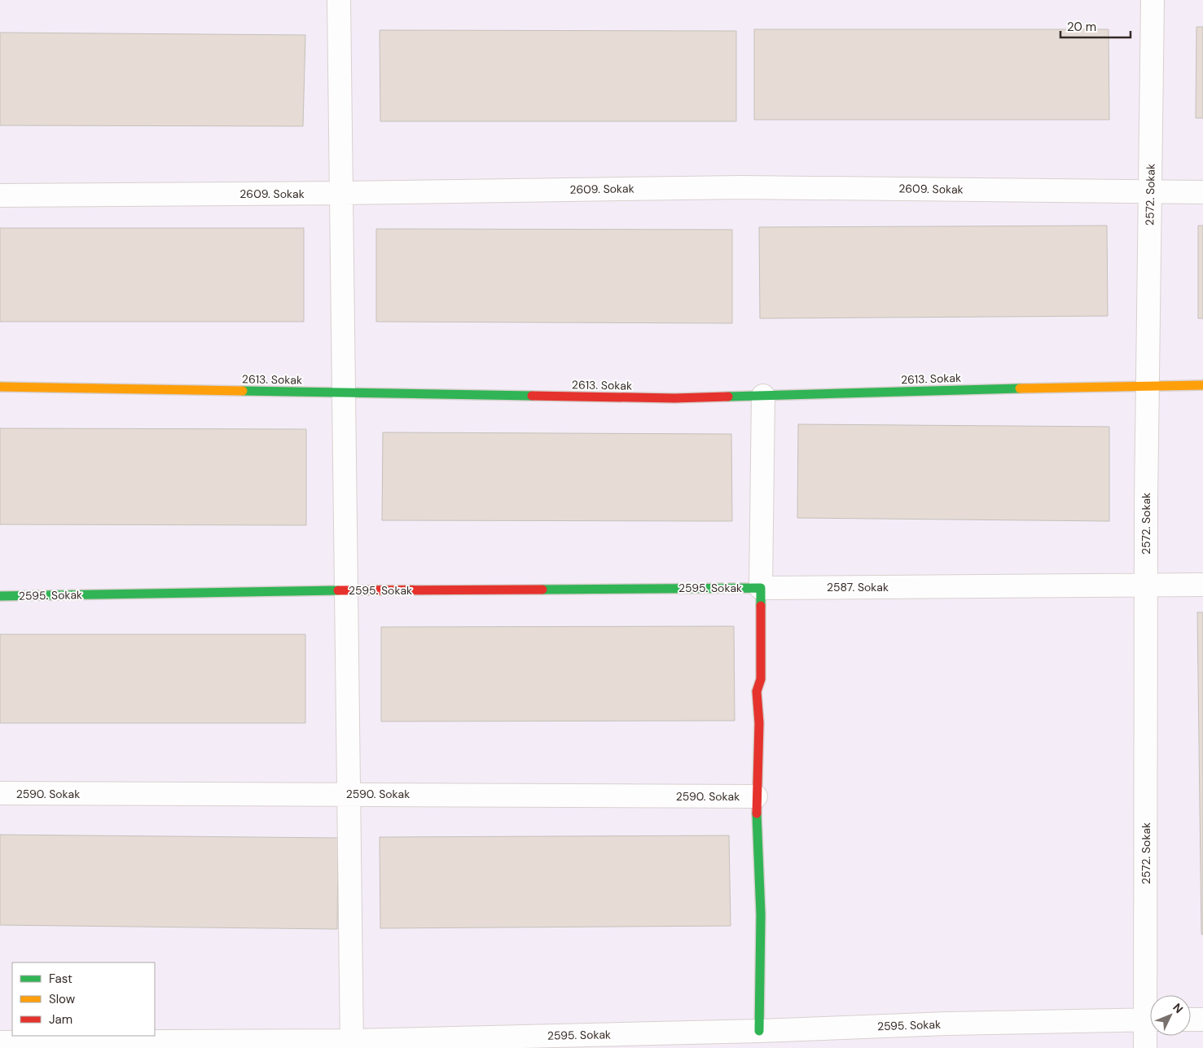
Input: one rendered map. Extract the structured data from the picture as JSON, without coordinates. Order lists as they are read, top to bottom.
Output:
{
  "streets": {
    "street": [
      "2609. Sokak",
      "2572. Sokak",
      "2613. Sokak",
      "2587. Sokak",
      "2595. Sokak",
      "2590. Sokak"
    ]
  },
  "crossings": [
    ["2609. Sokak", "2572. Sokak"],
    ["2572. Sokak", "2613. Sokak"],
    ["2572. Sokak", "2587. Sokak"],
    ["2587. Sokak", "2595. Sokak"]
  ],
  "legend": ["Fast", "Slow", "Jam"],
  "scale_bar": "20 m",
  "north": "top right"
}
